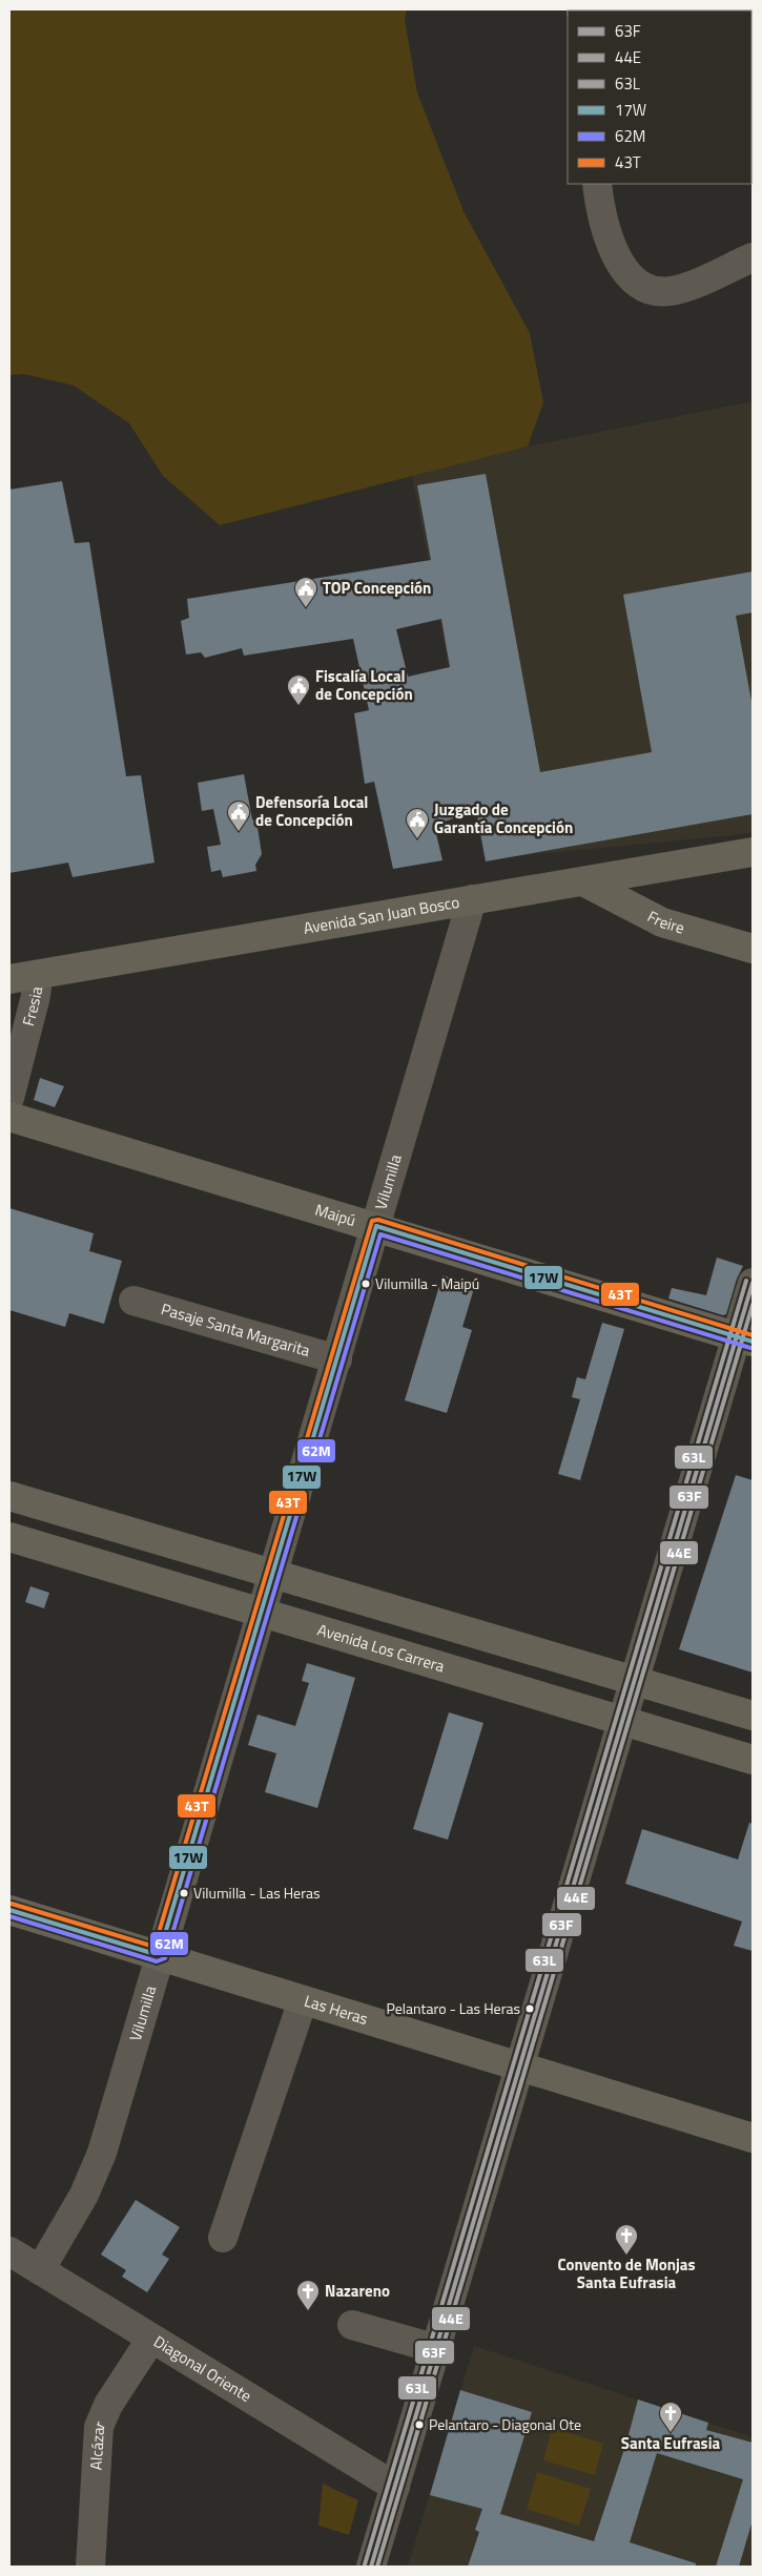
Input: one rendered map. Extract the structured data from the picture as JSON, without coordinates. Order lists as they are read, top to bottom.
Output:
{
  "streets": {
    "main road": [
      "Avenida San Juan Bosco",
      "Freire",
      "Maipú",
      "Avenida Los Carrera",
      "Las Heras"
    ],
    "street": [
      "Fresia",
      "Vilumilla",
      "Pasaje Santa Margarita",
      "Diagonal Oriente",
      "Alcázar"
    ]
  },
  "crossings": [
    ["Avenida San Juan Bosco", "Freire"],
    ["Avenida San Juan Bosco", "Fresia"],
    ["Avenida San Juan Bosco", "Vilumilla"],
    ["Vilumilla", "Maipú"],
    ["Vilumilla", "Pasaje Santa Margarita"],
    ["Vilumilla", "Avenida Los Carrera"],
    ["Vilumilla", "Las Heras"],
    ["Vilumilla", "Diagonal Oriente"],
    ["Diagonal Oriente", "Alcázar"]
  ],
  "places": {
    "public building": [
      "TOP Concepción",
      "Fiscalía Local de Concepción",
      "Defensoría Local de Concepción",
      "Juzgado de Garantía Concepción"
    ],
    "other": [
      "Vilumilla - Maipú",
      "Vilumilla - Las Heras",
      "Pelantaro - Las Heras",
      "Pelantaro - Diagonal Ote"
    ],
    "church": ["Convento de Monjas Santa Eufrasia", "Nazareno", "Santa Eufrasia"]
  },
  "lines": [
    "transit line 43T",
    "transit line 17W",
    "transit line 62M",
    "transit line 63L",
    "transit line 63F",
    "transit line 44E"
  ],
  "legend": [
    "63F",
    "44E",
    "63L",
    "17W",
    "62M",
    "43T"
  ]
}
